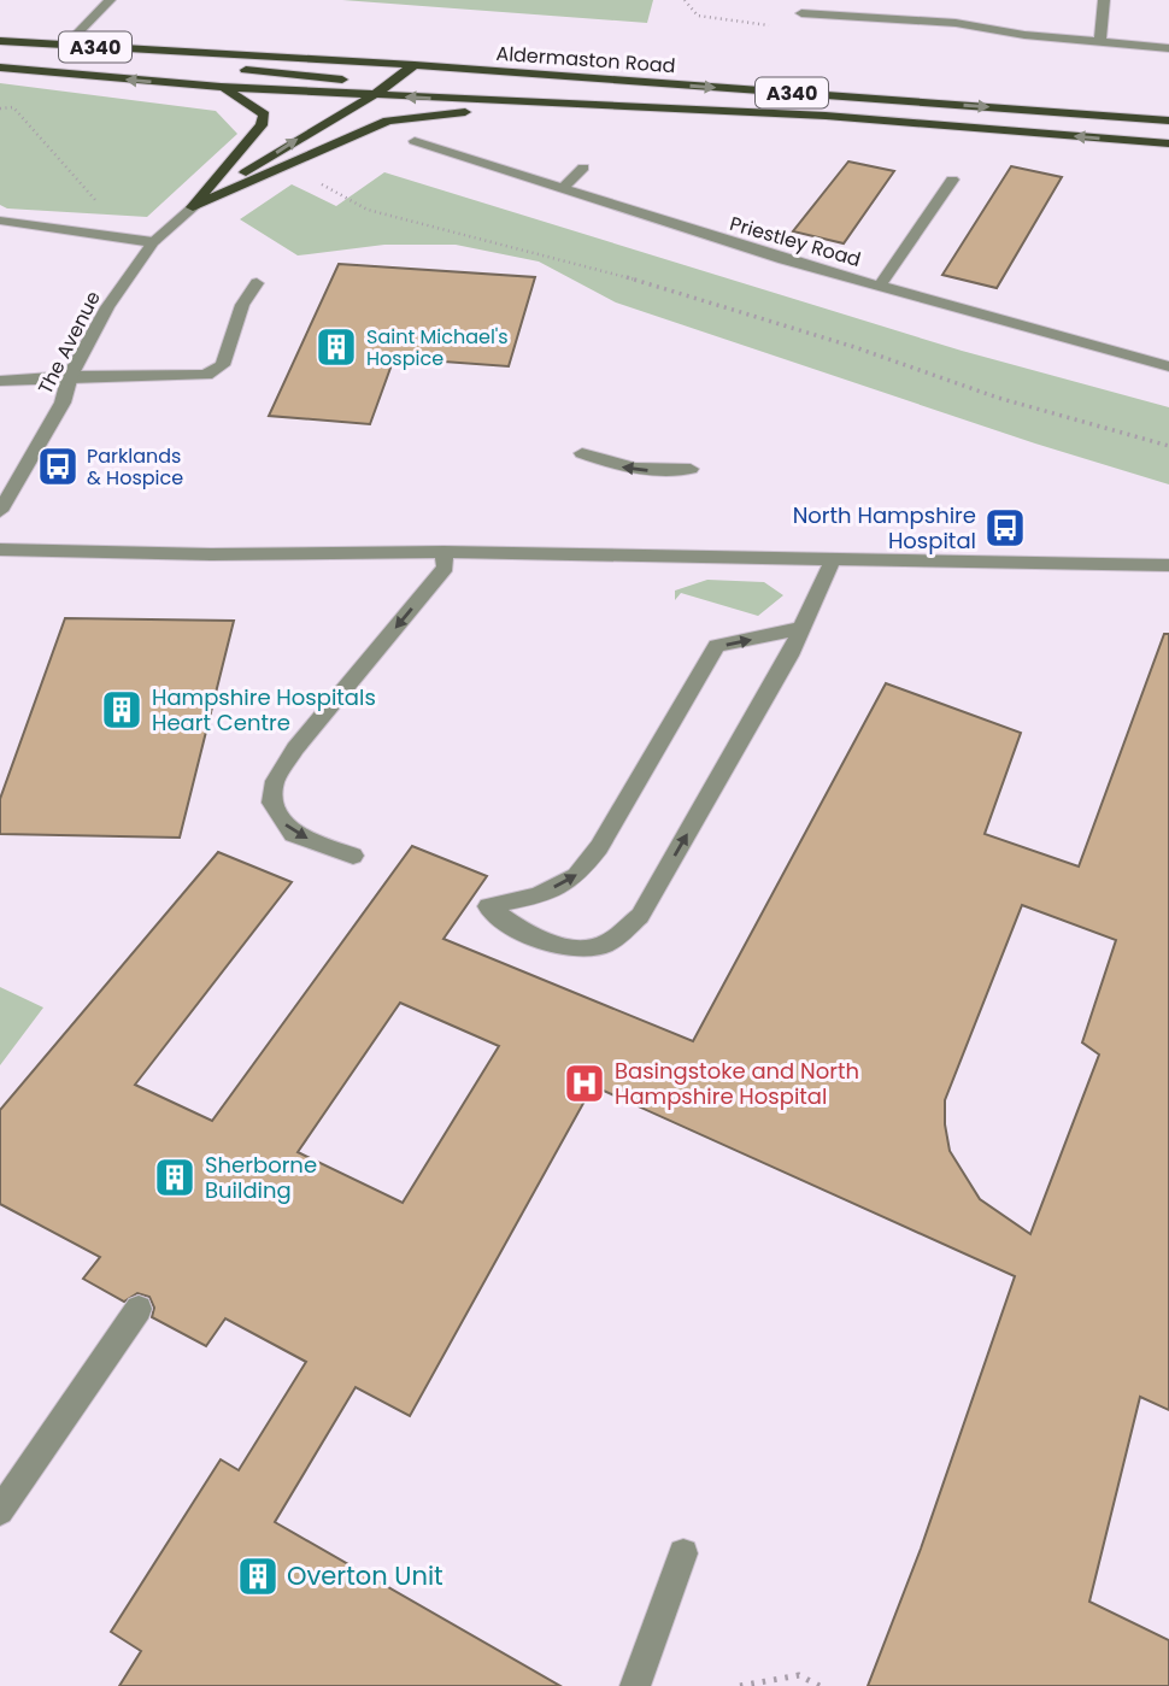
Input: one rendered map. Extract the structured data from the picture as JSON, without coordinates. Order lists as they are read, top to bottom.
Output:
{
  "streets": {
    "main road": ["A340", "Aldermaston Road"],
    "street": ["Priestley Road", "The Avenue"]
  },
  "crossings": [
    ["A340", "Aldermaston Road"]
  ],
  "places": {
    "building": [
      "Saint Michael's Hospice",
      "Hampshire Hospitals Heart Centre",
      "Sherborne Building",
      "Overton Unit"
    ],
    "bus stop": ["Parklands & Hospice", "North Hampshire Hospital"],
    "hospital": ["Basingstoke and North Hampshire Hospital"]
  }
}
